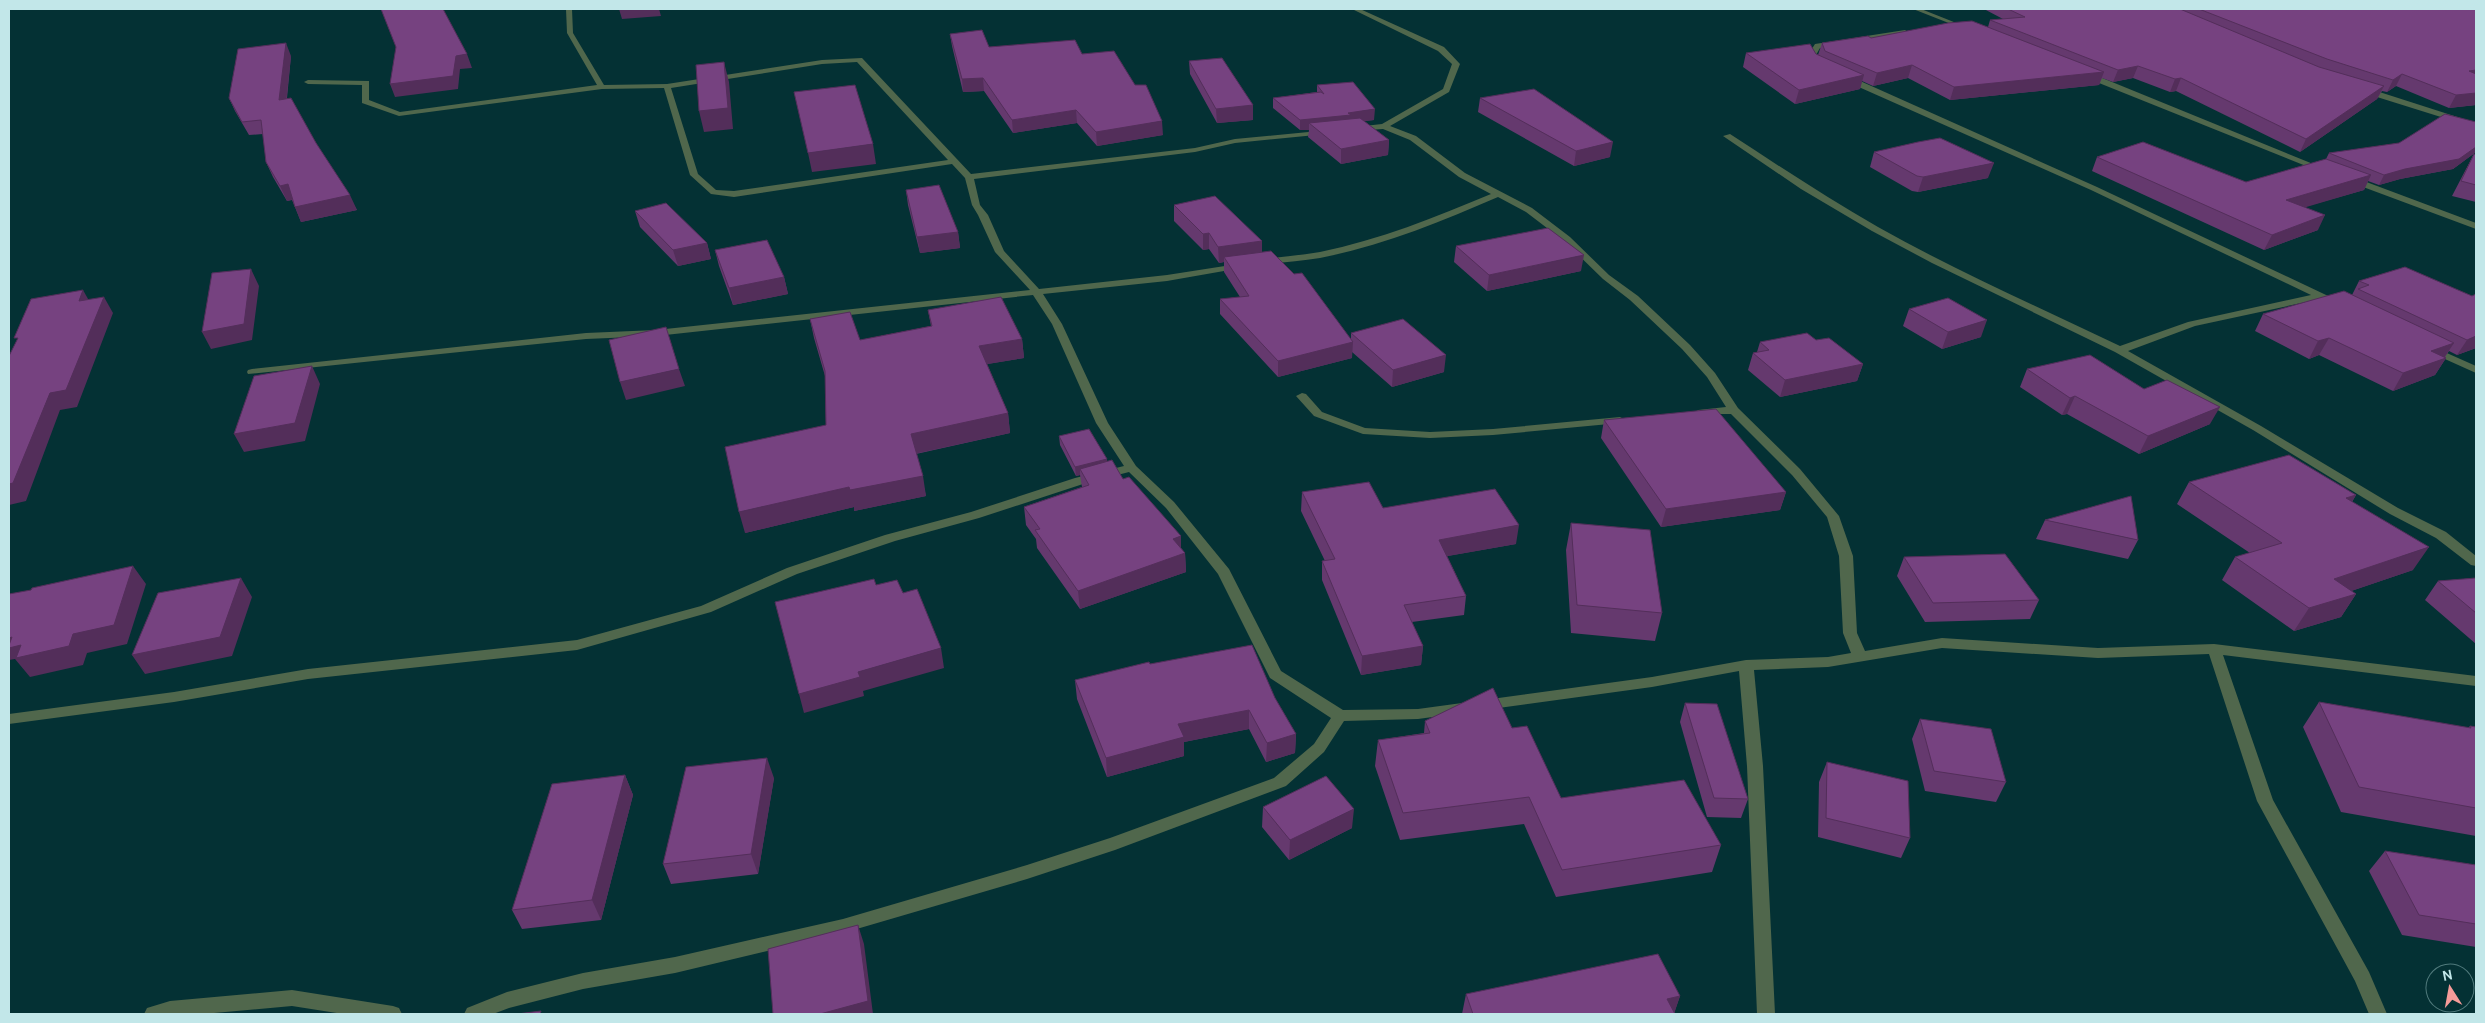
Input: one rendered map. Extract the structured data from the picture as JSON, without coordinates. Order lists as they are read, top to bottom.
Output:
{
  "north": "top"
}
